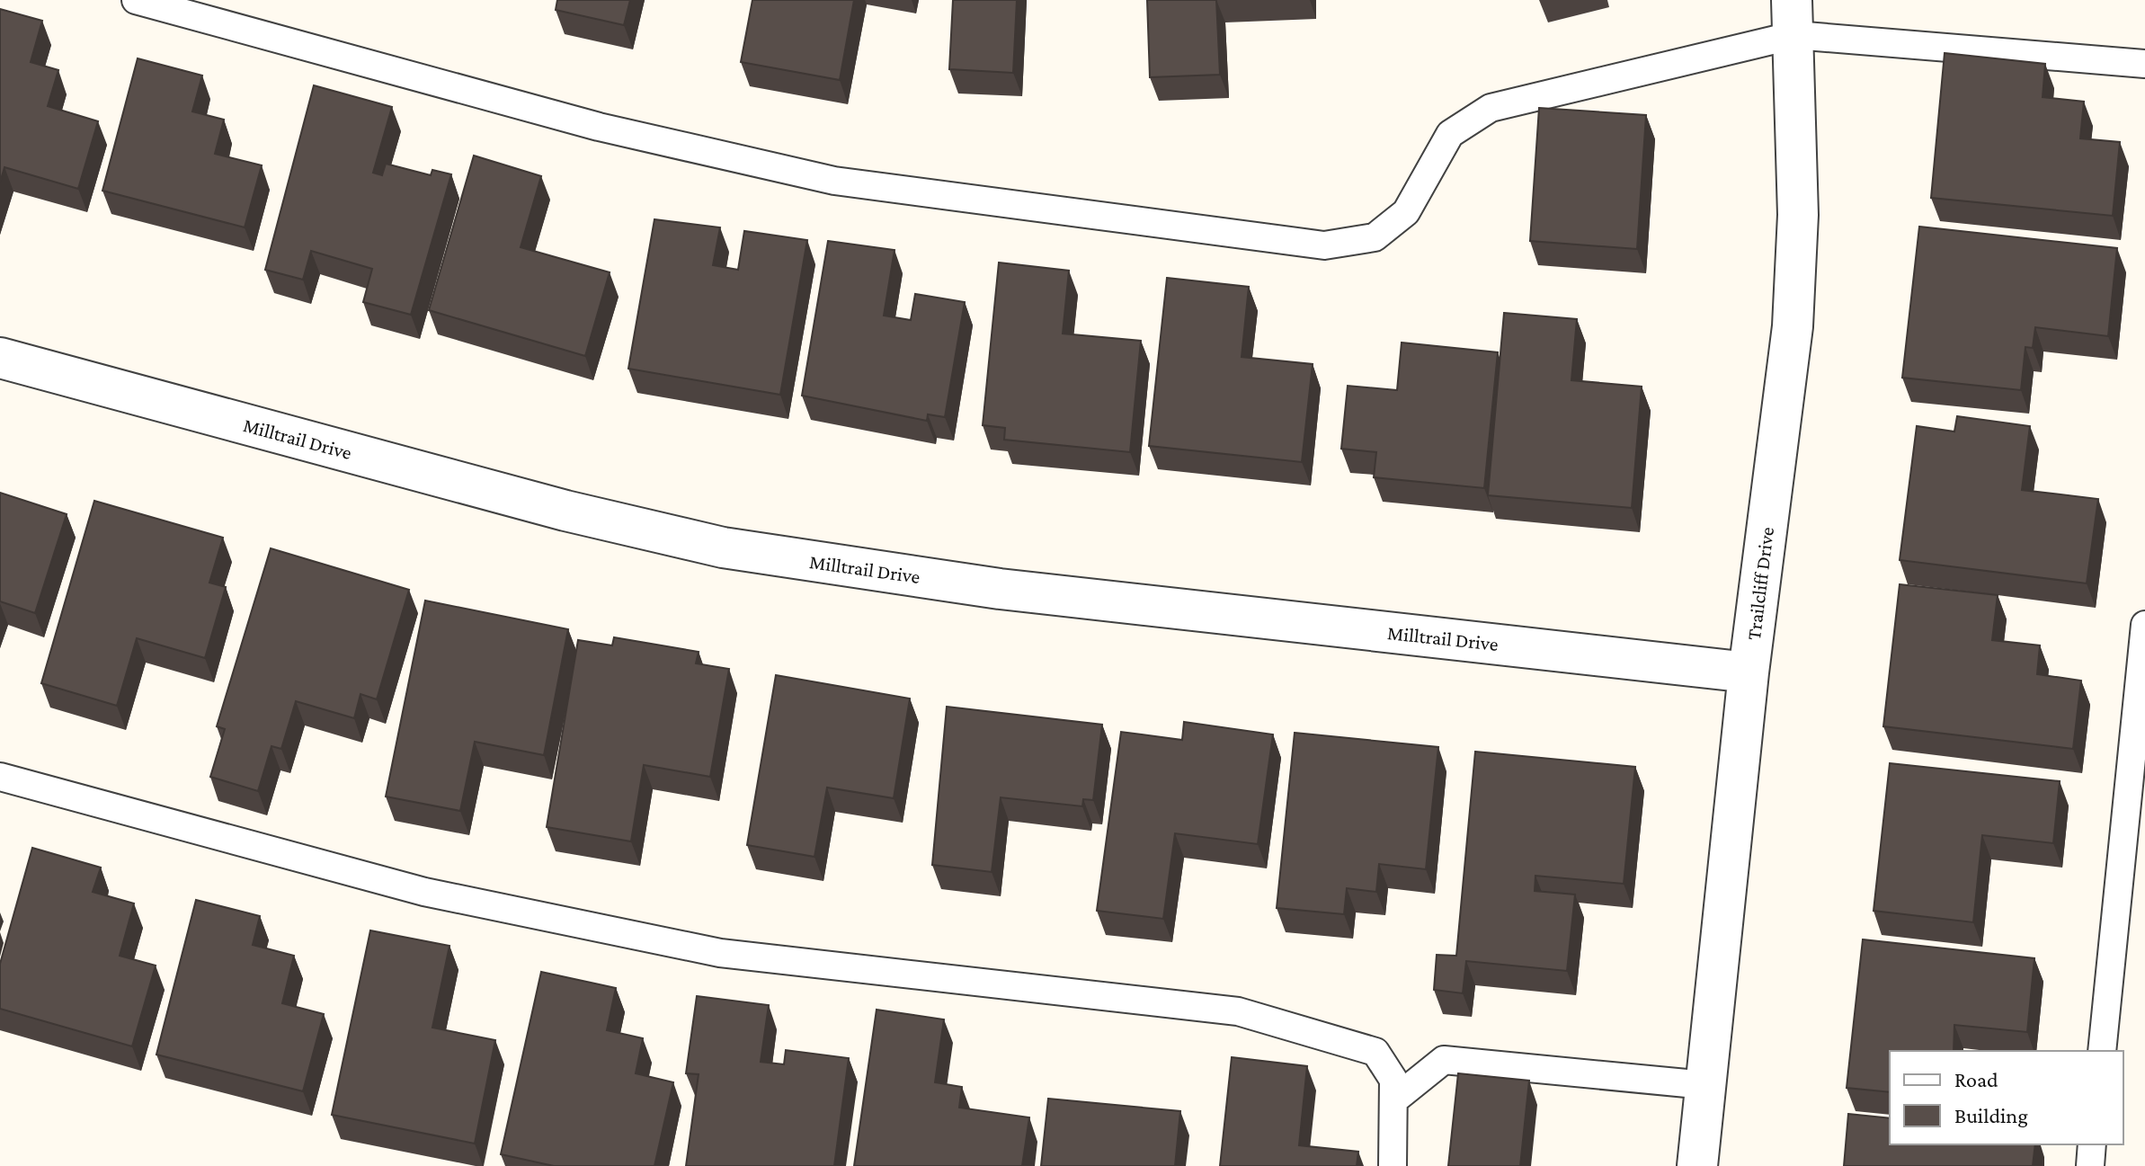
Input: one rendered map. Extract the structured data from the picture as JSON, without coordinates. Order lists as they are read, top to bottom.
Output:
{
  "streets": {
    "street": ["Milltrail Drive", "Trailcliff Drive"]
  },
  "crossings": [
    ["Milltrail Drive", "Trailcliff Drive"]
  ],
  "legend": ["Road", "Building"]
}
